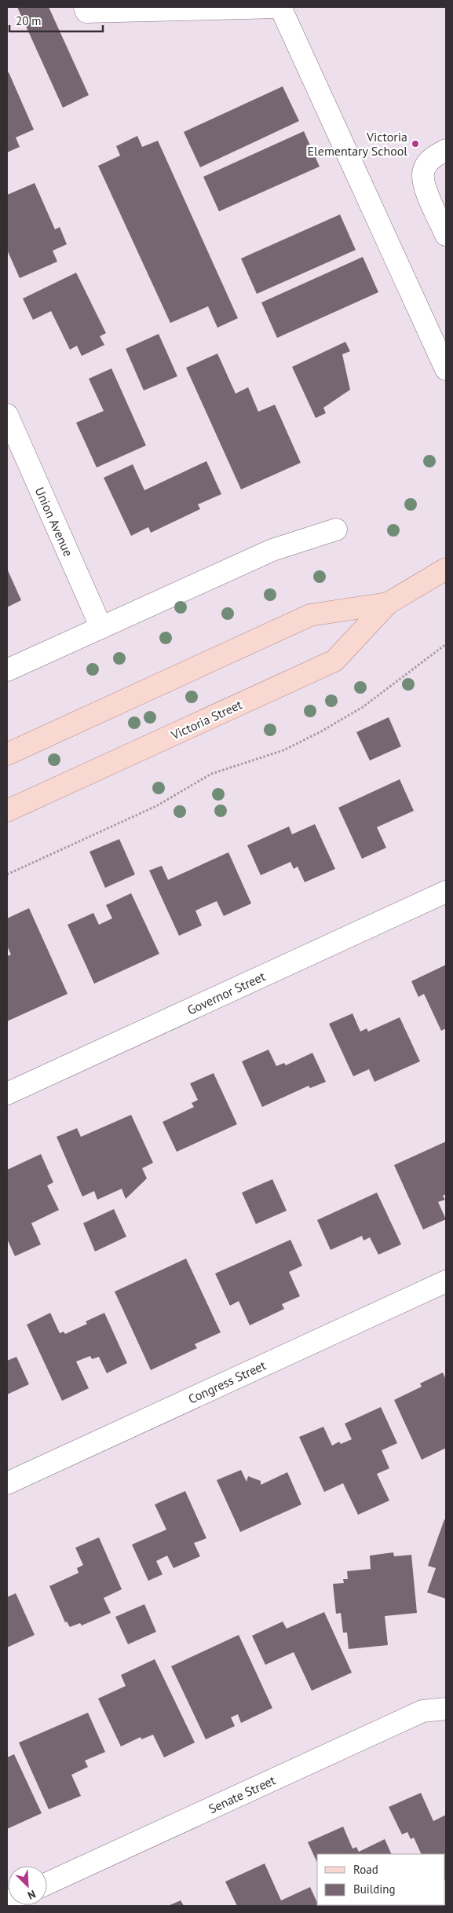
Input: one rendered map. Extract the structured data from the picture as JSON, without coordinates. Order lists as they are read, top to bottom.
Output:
{
  "streets": {
    "main road": ["Victoria Street"],
    "street": [
      "Union Avenue",
      "Governor Street",
      "Congress Street",
      "Senate Street"
    ]
  },
  "places": ["Victoria Elementary School"],
  "legend": ["Road", "Building"],
  "scale_bar": "20 m",
  "north": "bottom right"
}
